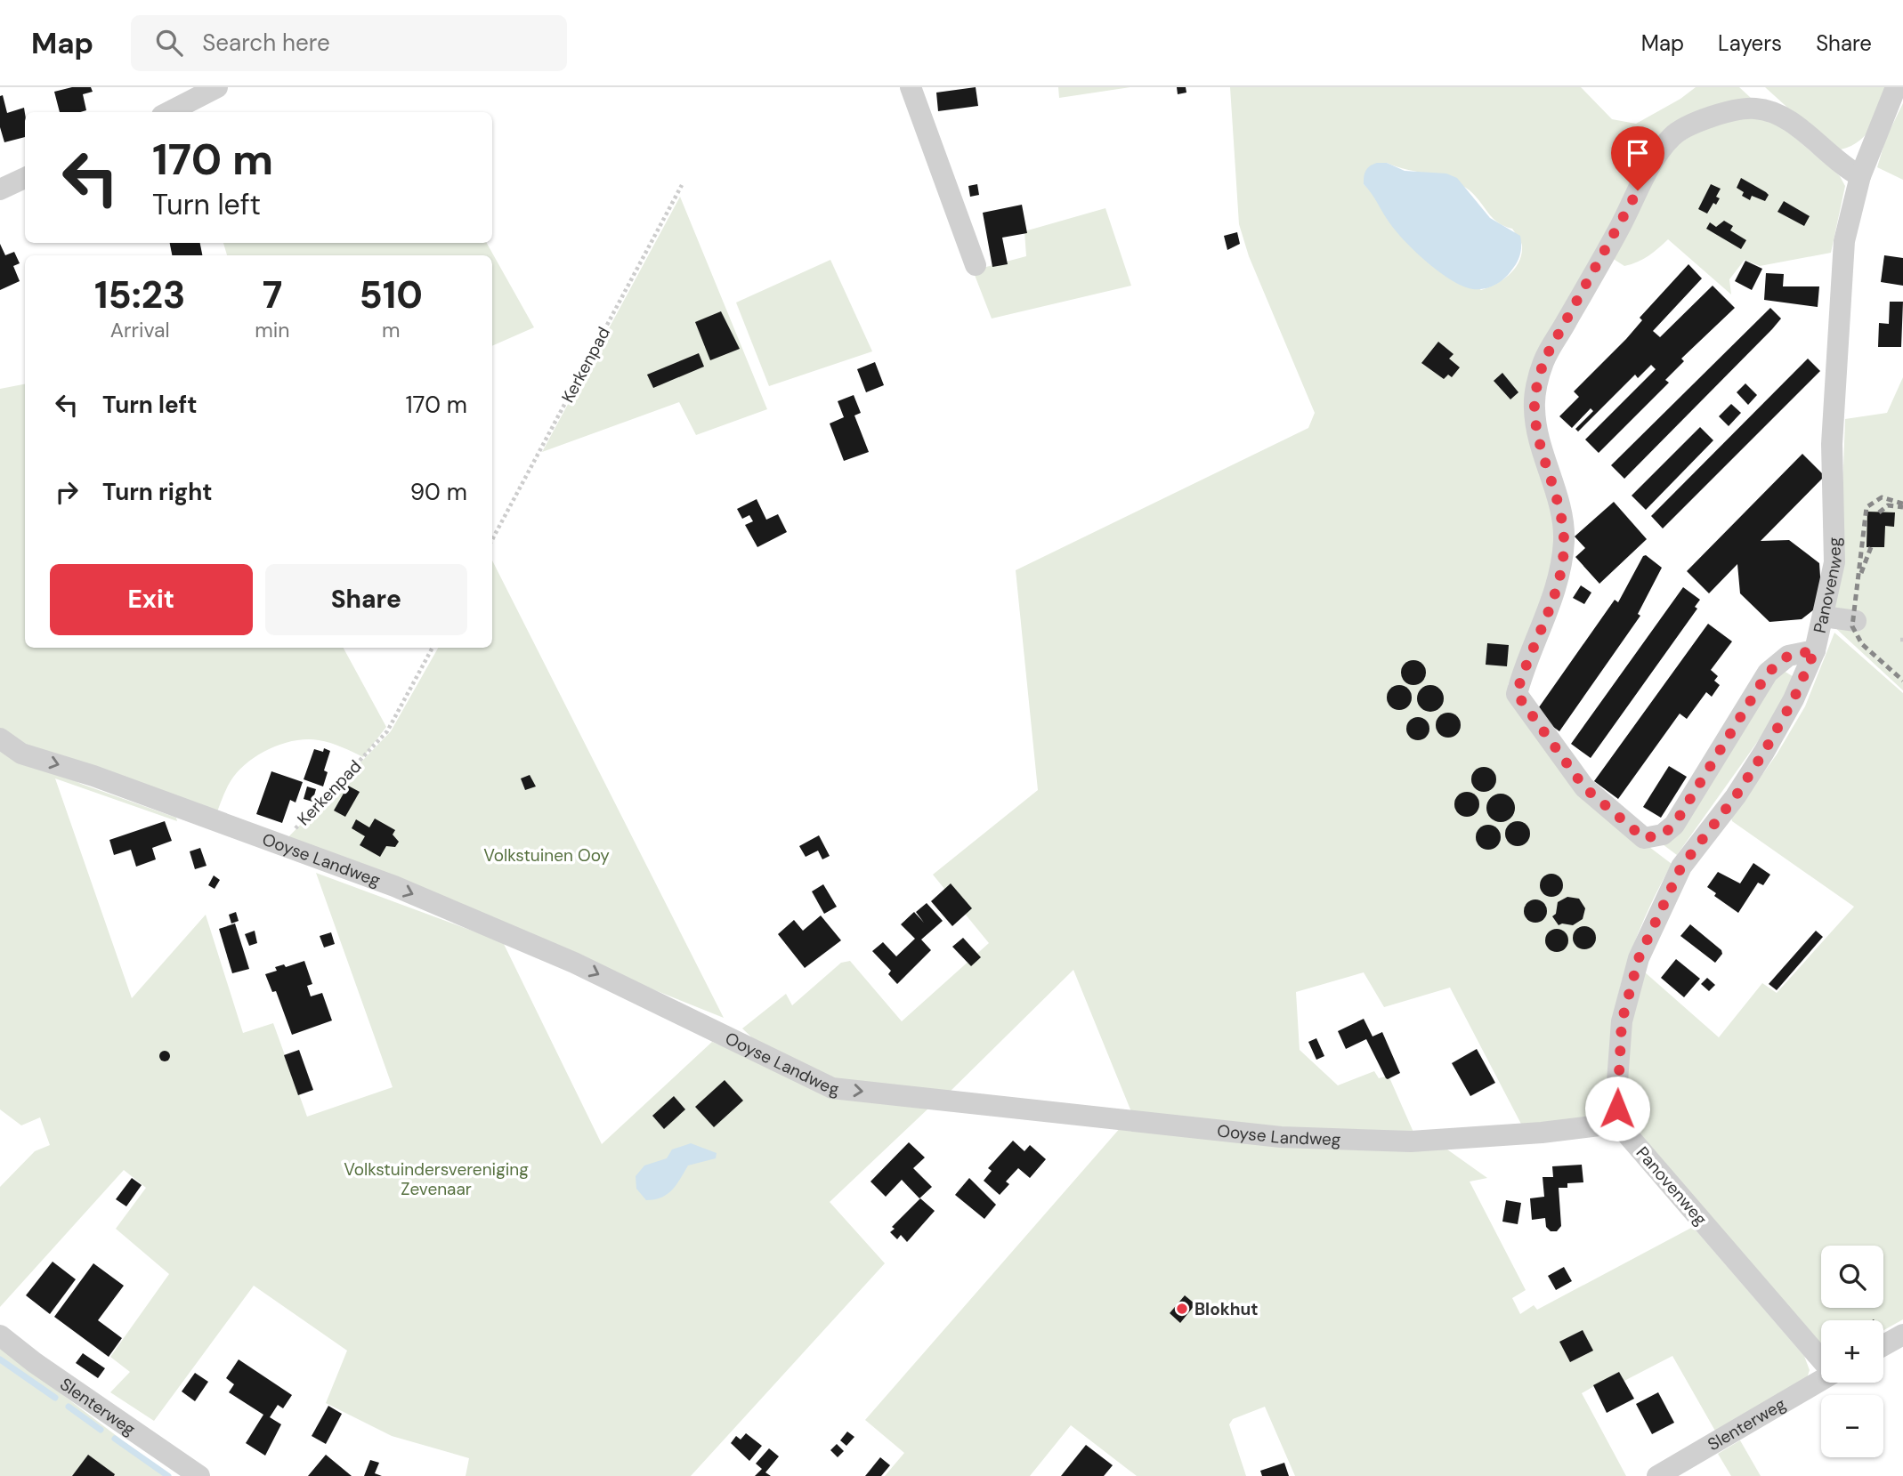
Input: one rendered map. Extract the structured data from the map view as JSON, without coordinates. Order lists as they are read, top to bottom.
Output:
{
  "streets": {
    "street": ["Panovenweg", "Ooyse Landweg", "Slenterweg"],
    "path": ["Kerkenpad"]
  },
  "crossings": [
    ["Kerkenpad", "Ooyse Landweg"],
    ["Panovenweg", "Ooyse Landweg"]
  ],
  "one_way": ["Ooyse Landweg"],
  "parks": ["Volkstuinen Ooy", "Volkstuindersvereniging Zevenaar"],
  "places": ["Blokhut"],
  "page": {
    "header": "Map",
    "search": "Search here",
    "nav": ["Map", "Layers", "Share"],
    "turn": ["170 m", "Turn left"],
    "eta": [
      "15:23",
      "Arrival",
      "7",
      "min",
      "510",
      "m"
    ],
    "list": [
      {
        "name": "Turn left",
        "value": "170 m"
      },
      {
        "name": "Turn right",
        "value": "90 m"
      }
    ],
    "buttons": ["Exit", "Share"],
    "map_buttons": ["+", "−"]
  }
}
